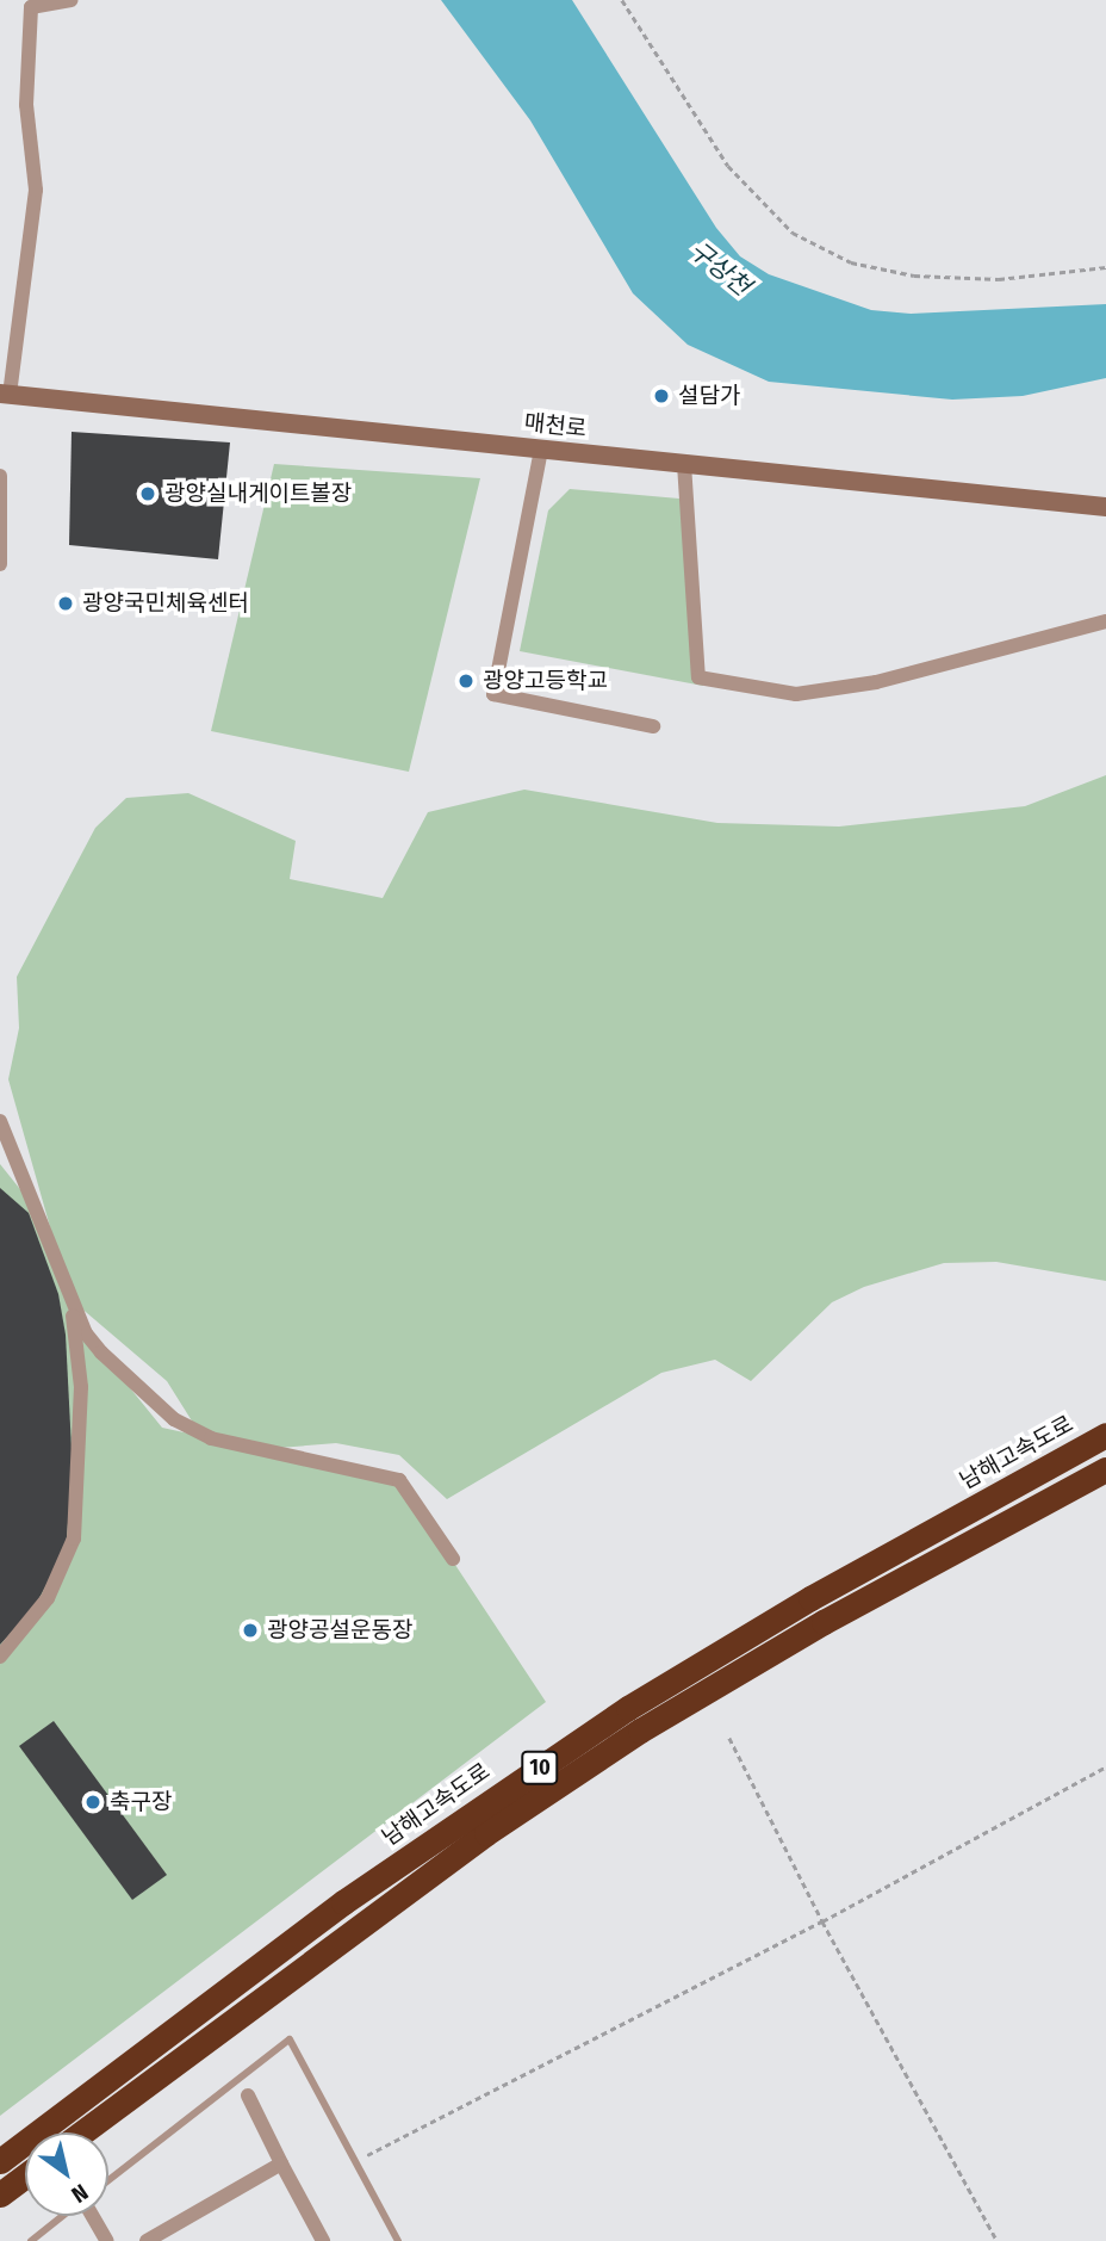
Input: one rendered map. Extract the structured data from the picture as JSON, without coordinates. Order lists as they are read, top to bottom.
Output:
{
  "streets": {
    "highway": ["남해고속도로", "10"],
    "main road": ["매천로"]
  },
  "water": ["구상천"],
  "places": [
    "설담가",
    "광양실내게이트볼장",
    "광양국민체육센터",
    "광양고등학교",
    "광양공설운동장",
    "축구장"
  ],
  "north": "bottom right"
}
